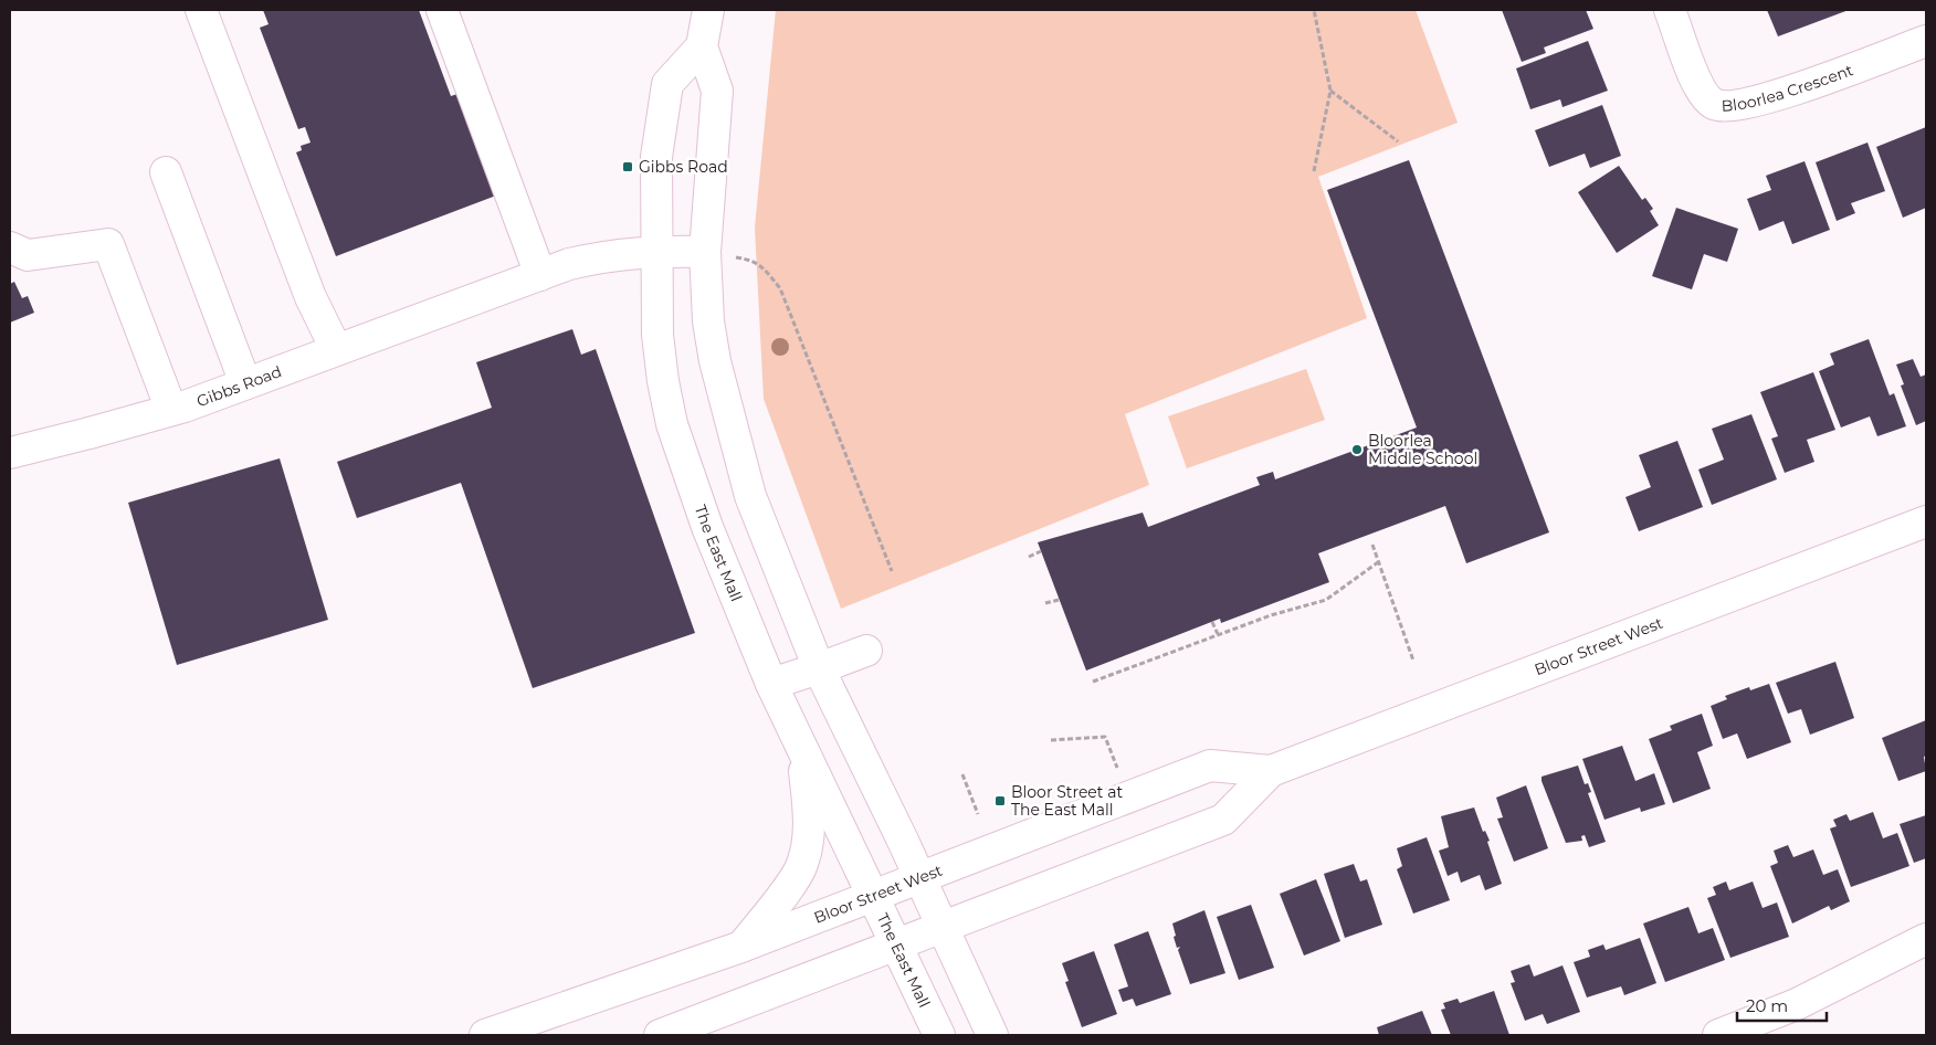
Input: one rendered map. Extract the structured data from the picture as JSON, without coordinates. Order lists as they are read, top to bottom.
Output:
{
  "streets": {
    "main road": [
      "Bloorlea Crescent",
      "Gibbs Road",
      "The East Mall",
      "Bloor Street West"
    ]
  },
  "crossings": [
    ["Gibbs Road", "The East Mall"],
    ["The East Mall", "Bloor Street West"]
  ],
  "places": {
    "transit": ["Gibbs Road", "Bloor Street at The East Mall"],
    "other": ["Bloorlea Middle School"]
  },
  "scale_bar": "20 m"
}
